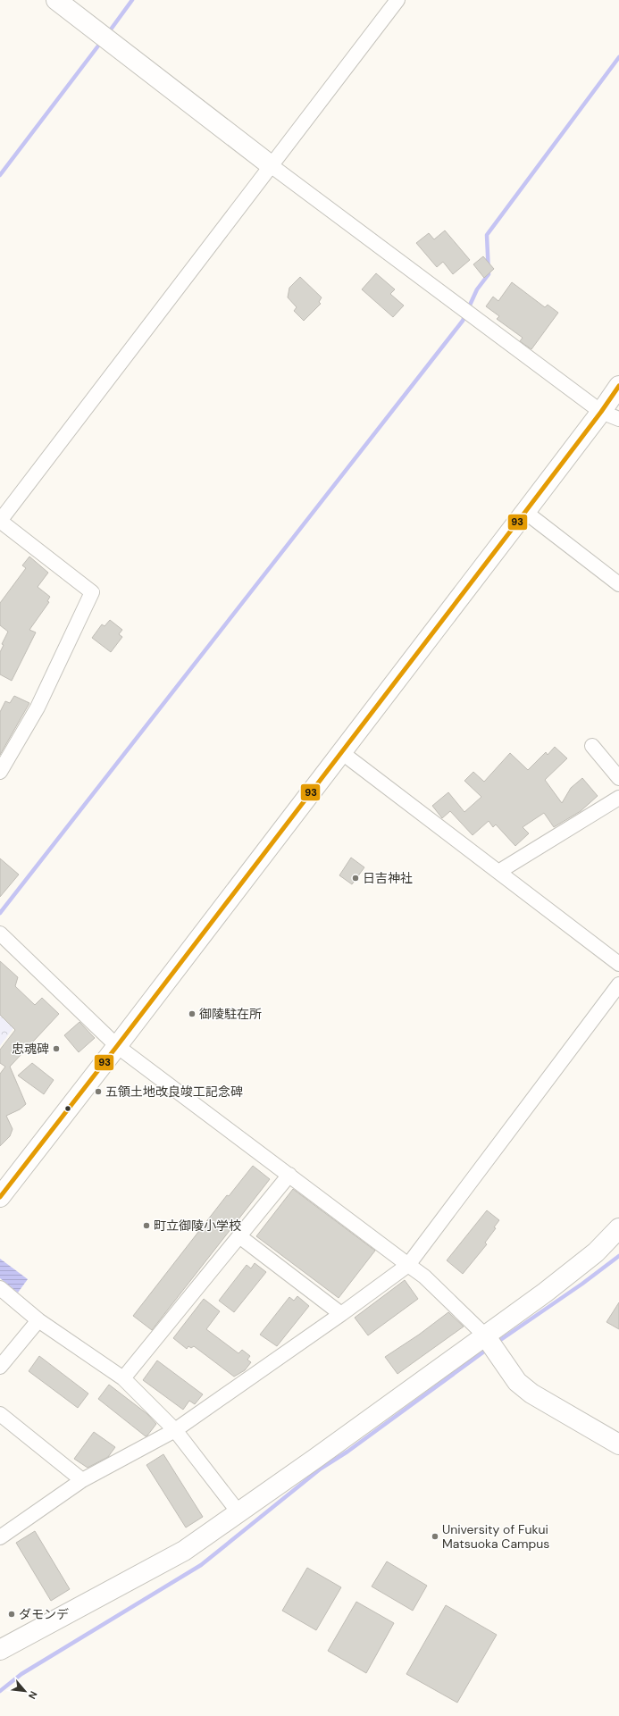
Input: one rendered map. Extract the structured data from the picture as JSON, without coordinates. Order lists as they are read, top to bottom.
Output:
{
  "places": [
    "日吉神社",
    "御陵駐在所",
    "忠魂碑",
    "五領土地改良竣工記念碑",
    "町立御陵小学校",
    "University of Fukui Matsuoka Campus",
    "ダモンデ"
  ],
  "lines": ["transit line 93"],
  "north": "bottom right"
}
